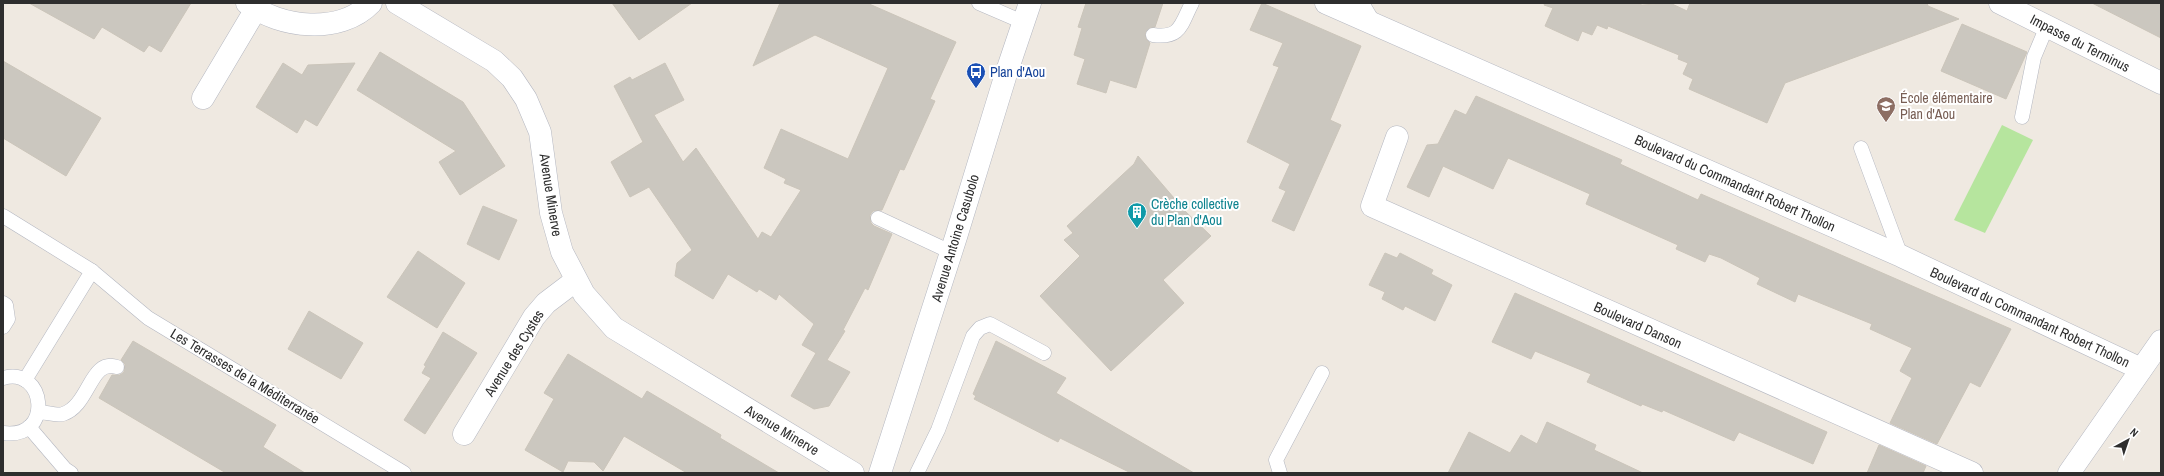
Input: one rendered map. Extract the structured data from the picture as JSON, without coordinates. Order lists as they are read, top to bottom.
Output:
{
  "streets": {
    "street": [
      "Impasse du Terminus",
      "Boulevard du Commandant Robert Thollon",
      "Avenue Minerve",
      "Avenue Antoine Casubolo",
      "Boulevard Danson",
      "Avenue des Cystes"
    ],
    "lane": ["Les Terrasses de la Méditerranée"]
  },
  "crossings": [
    ["Avenue Minerve", "Avenue des Cystes"]
  ],
  "places": {
    "bus stop": ["Plan d'Aou"],
    "school or university": ["École élémentaire Plan d'Aou"],
    "building": ["Crèche collective du Plan d'Aou"]
  },
  "north": "top right"
}
